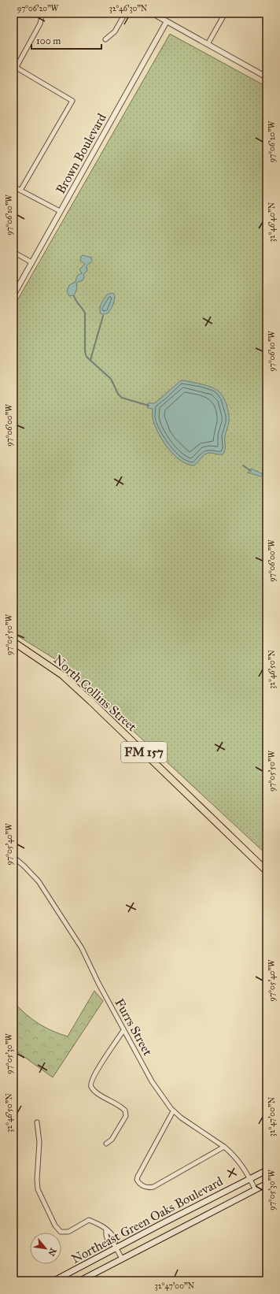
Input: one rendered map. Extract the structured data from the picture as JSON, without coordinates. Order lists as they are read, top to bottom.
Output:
{
  "streets": {
    "main road": ["North Collins Street", "FM 157", "Northeast Green Oaks Boulevard"],
    "street": ["Brown Boulevard", "Furrs Street"]
  },
  "crossings": [
    ["Furrs Street", "Northeast Green Oaks Boulevard"]
  ],
  "scale_bar": "100 m",
  "north": "bottom right",
  "coordinates": [
    "97°06'20\"W",
    "32°46'30\"N",
    "97°06'10\"W",
    "32°46'40\"N",
    "97°06'00\"W",
    "97°05'50\"W",
    "32°46'50\"N",
    "97°05'40\"W",
    "97°05'30\"W",
    "32°47'00\"N"
  ]
}
